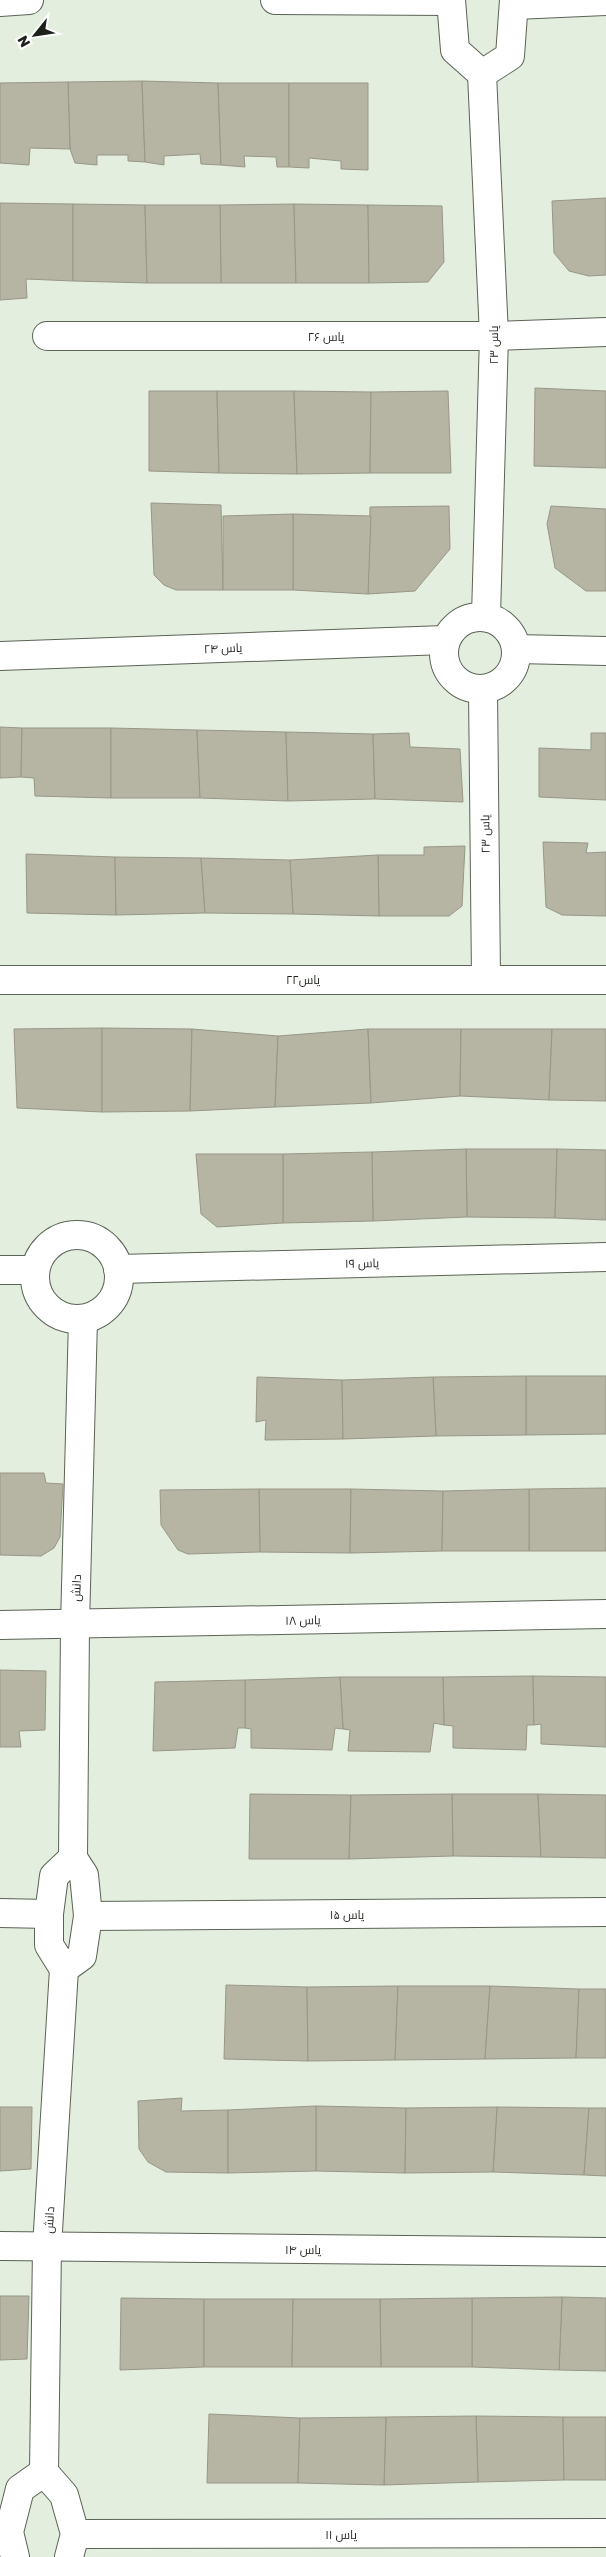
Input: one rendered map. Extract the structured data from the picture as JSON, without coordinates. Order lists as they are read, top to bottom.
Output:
{
  "streets": {
    "street": [
      "یاس ۲۶",
      "یاس ۲۳",
      "یاس ۲۴",
      "یاس۲۲",
      "یاس ۱۹",
      "دانش",
      "یاس ۱۸",
      "یاس ۱۵",
      "یاس ۱۴",
      "یاس ۱۱"
    ]
  },
  "crossings": [
    ["یاس ۲۶", "یاس ۲۳"],
    ["یاس ۲۳", "یاس ۲۴"],
    ["یاس ۲۳", "یاس۲۲"],
    ["یاس ۱۹", "دانش"],
    ["دانش", "یاس ۱۸"],
    ["دانش", "یاس ۱۴"]
  ],
  "north": "bottom left"
}
